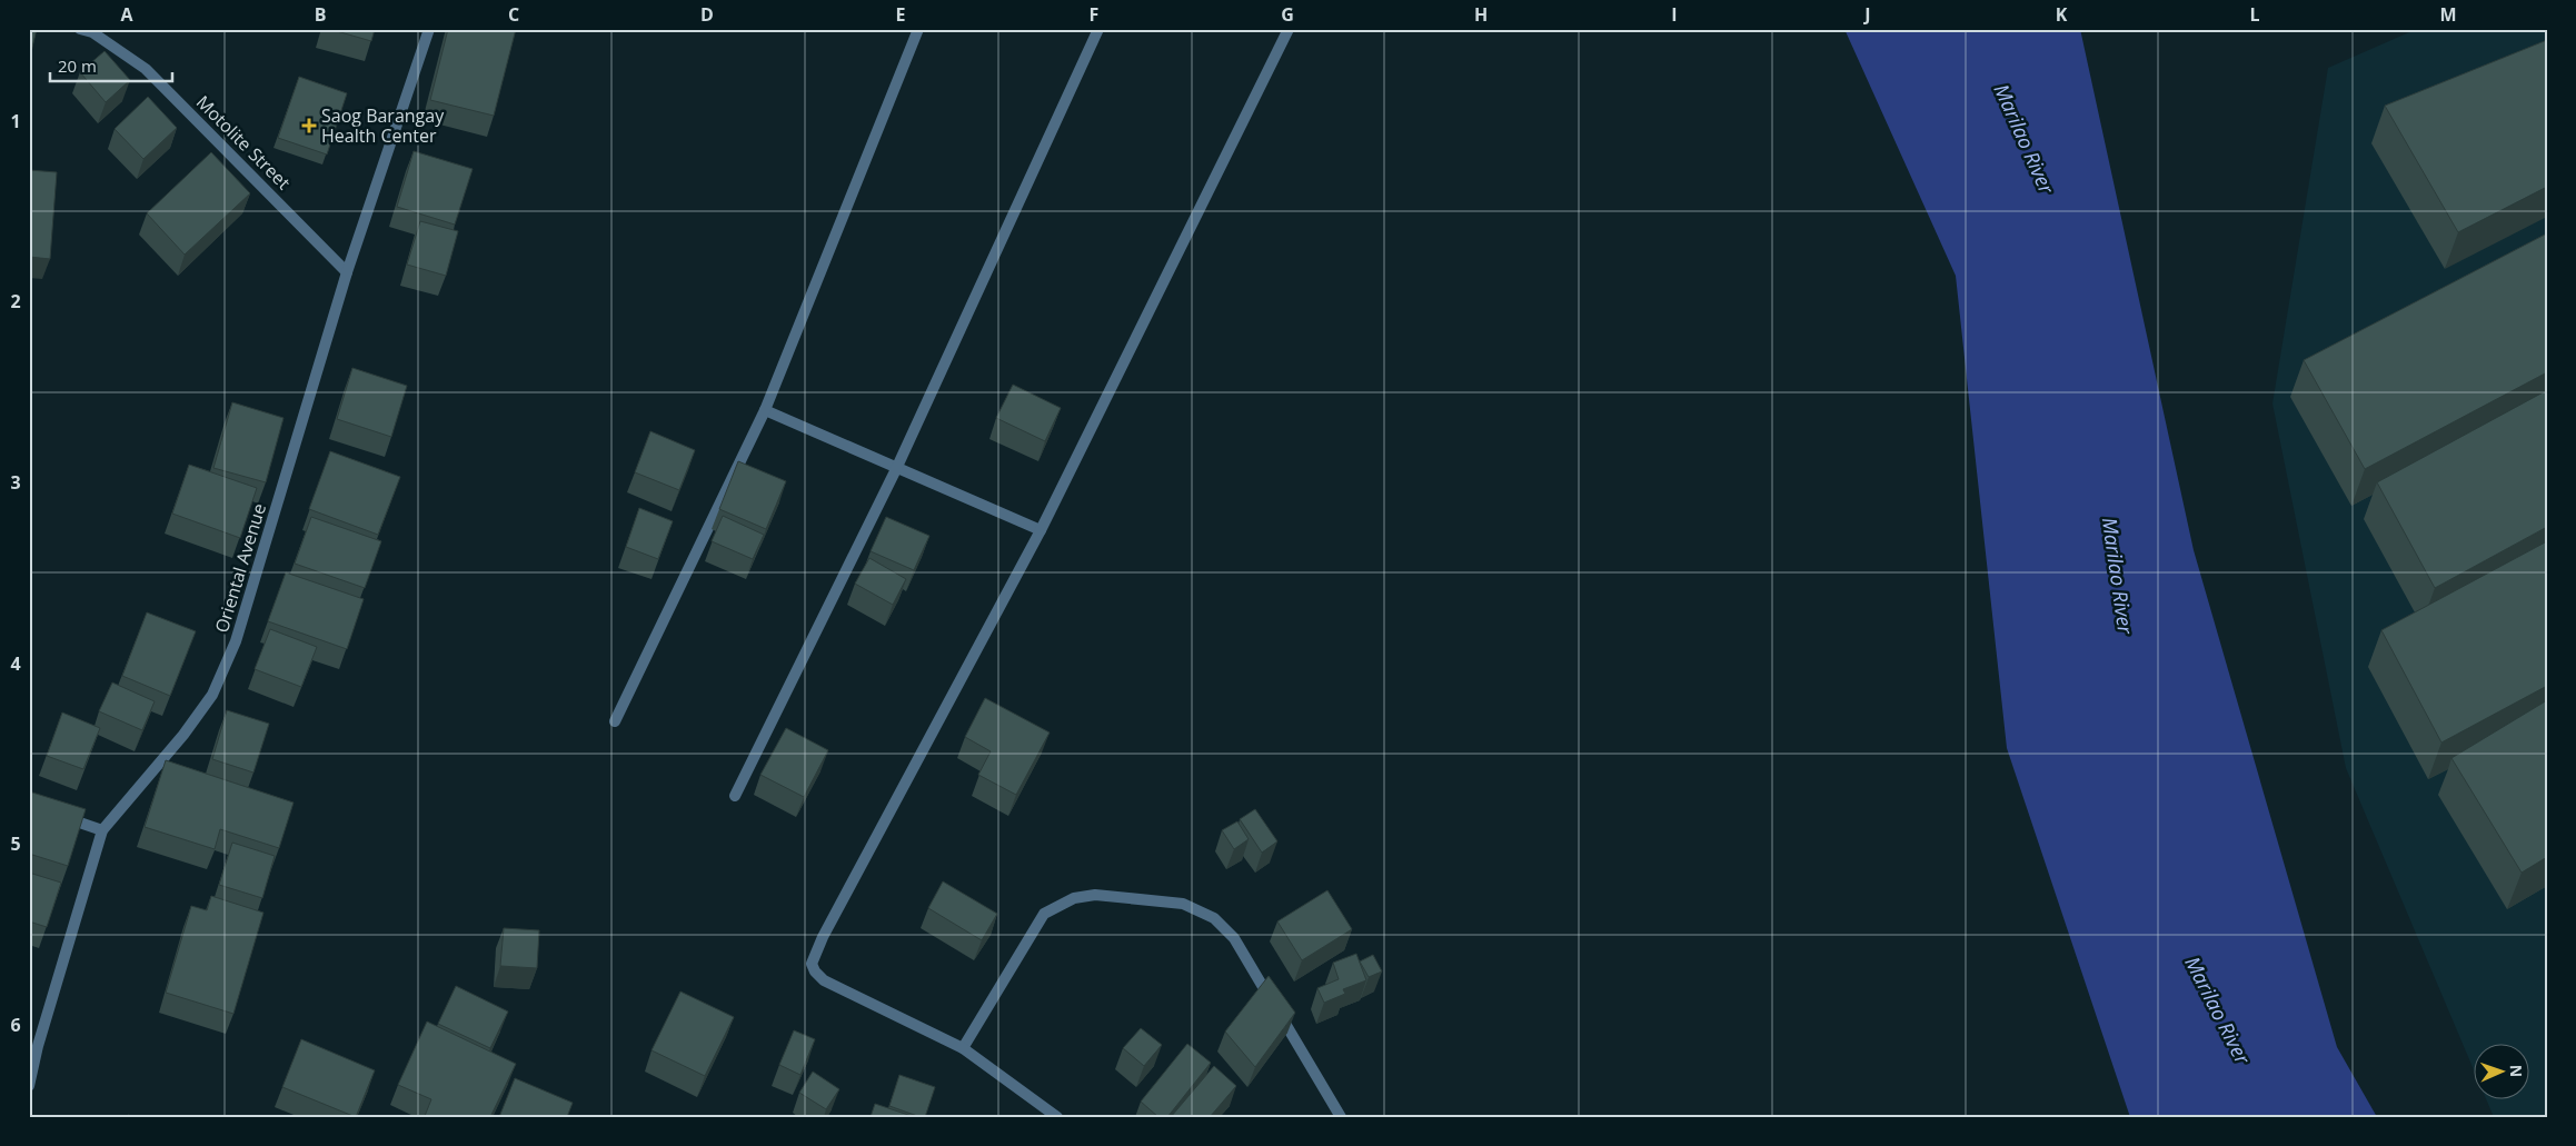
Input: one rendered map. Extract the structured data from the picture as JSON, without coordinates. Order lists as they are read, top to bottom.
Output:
{
  "streets": {
    "street": ["Motolite Street", "Oriental Avenue"]
  },
  "crossings": [
    ["Motolite Street", "Oriental Avenue"]
  ],
  "water": ["Marilao River"],
  "places": {
    "health": ["Saog Barangay Health Center"]
  },
  "scale_bar": "20 m",
  "north": "right",
  "grid": {
    "columns": [
      "A",
      "B",
      "C",
      "D",
      "E",
      "F",
      "G",
      "H",
      "I",
      "J",
      "K",
      "L",
      "M"
    ],
    "rows": [
      "1",
      "2",
      "3",
      "4",
      "5",
      "6"
    ]
  }
}
